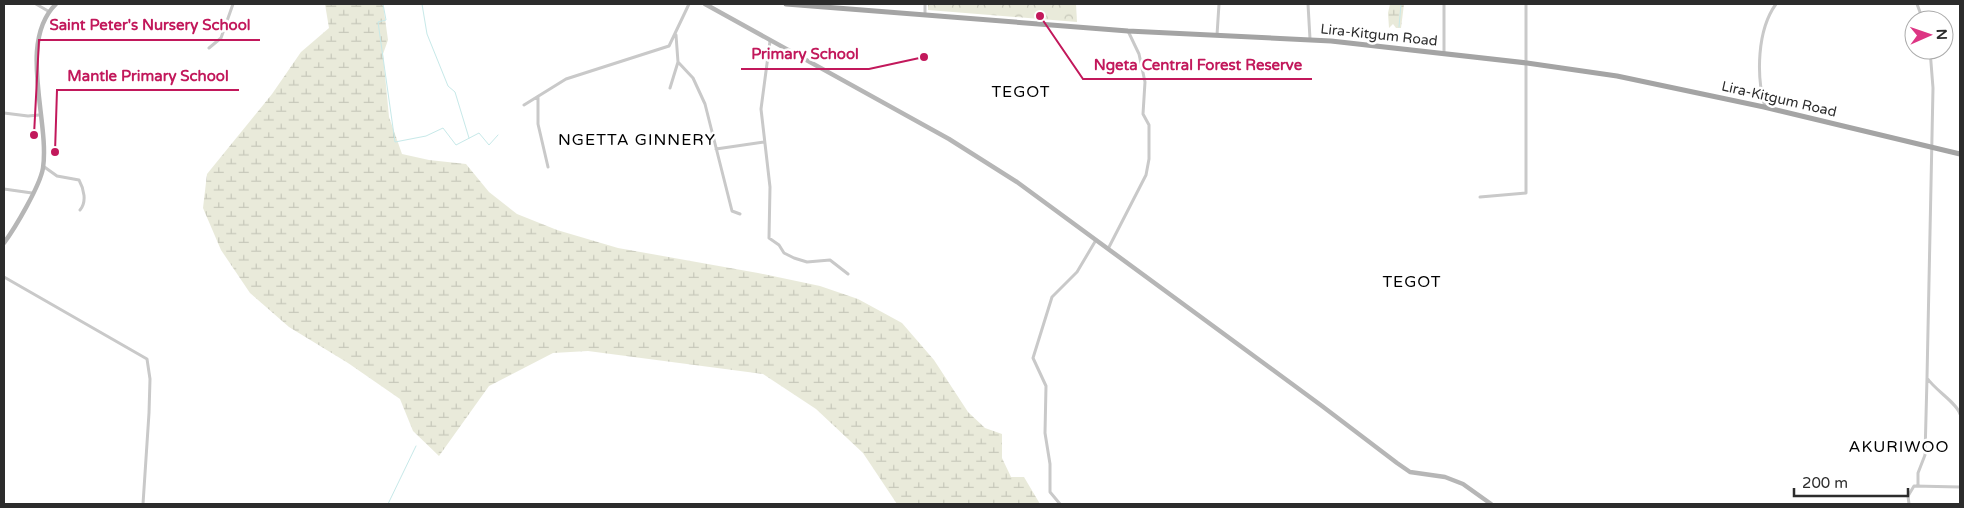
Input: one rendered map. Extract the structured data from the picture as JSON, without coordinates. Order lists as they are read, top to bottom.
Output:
{
  "streets": {
    "main road": ["Lira-Kitgum Road"]
  },
  "districts": [
    "TEGOT",
    "NGETTA GINNERY",
    "TEGOT",
    "AKURIWOO"
  ],
  "places": [
    "Ngeta Central Forest Reserve",
    "Primary School",
    "Saint Peter's Nursery School",
    "Mantle Primary School"
  ],
  "scale_bar": "200 m",
  "north": "right"
}
